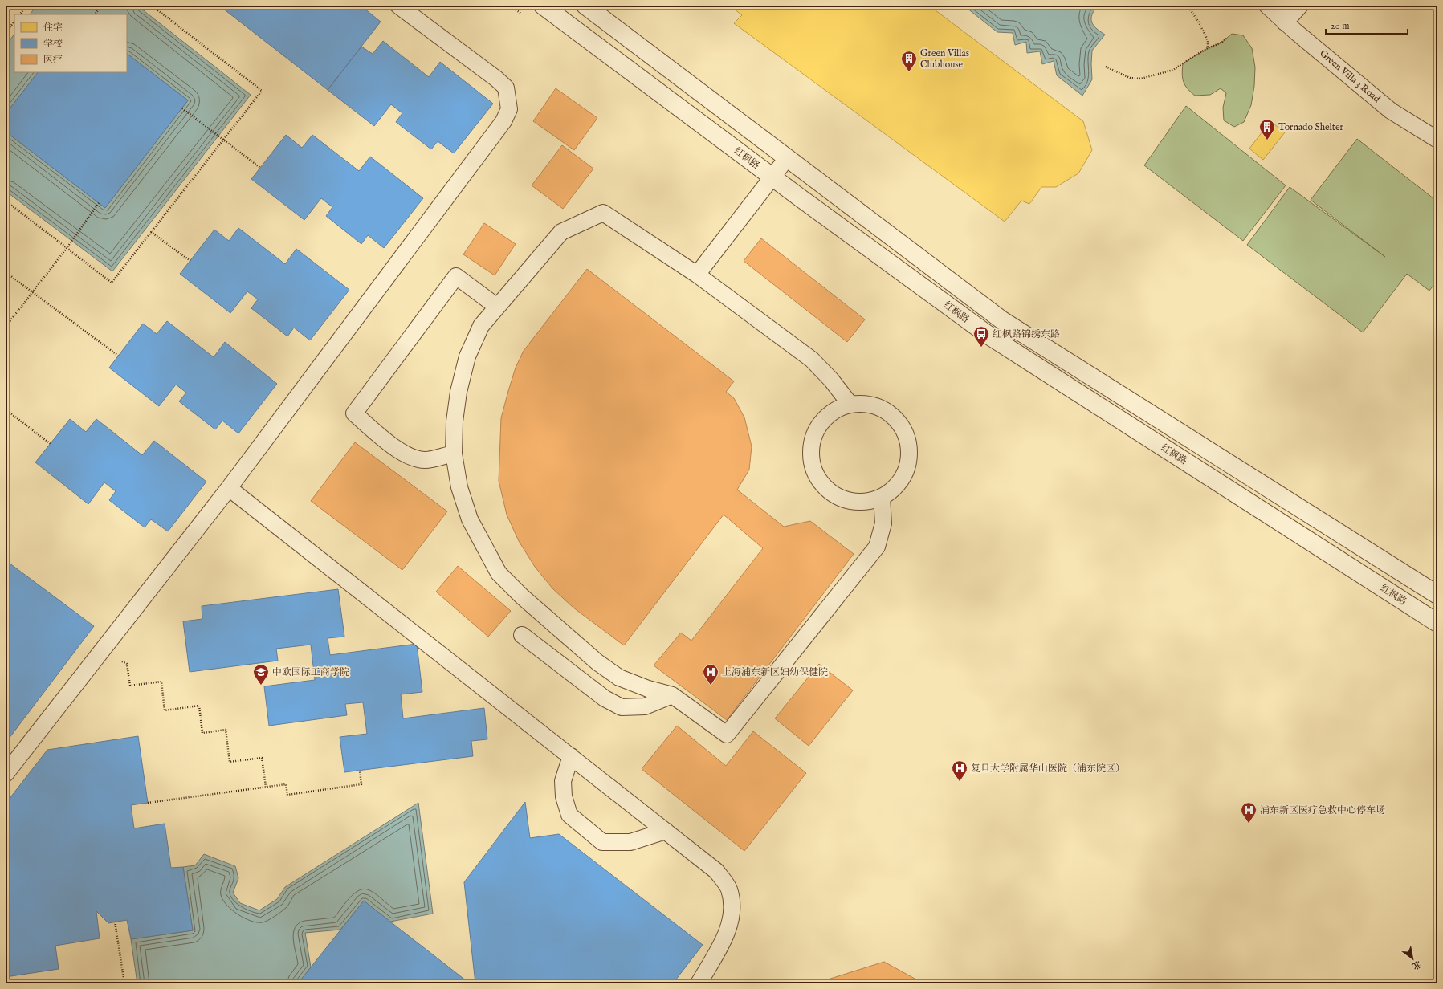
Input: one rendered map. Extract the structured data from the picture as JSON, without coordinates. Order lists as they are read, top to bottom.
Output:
{
  "streets": {
    "street": ["红枫路"],
    "lane": ["Green Villa 3 Road"]
  },
  "places": {
    "building": ["Green Villas Clubhouse", "Tornado Shelter"],
    "bus stop": ["红枫路锦绣东路"],
    "school or university": ["中欧国际工商学院"],
    "hospital": ["上海浦东新区妇幼保健院", "复旦大学附属华山医院（浦东院区）", "浦东新区医疗急救中心停车场"]
  },
  "legend": ["住宅", "学校", "医疗"],
  "scale_bar": "20 m",
  "north": "bottom right"
}
